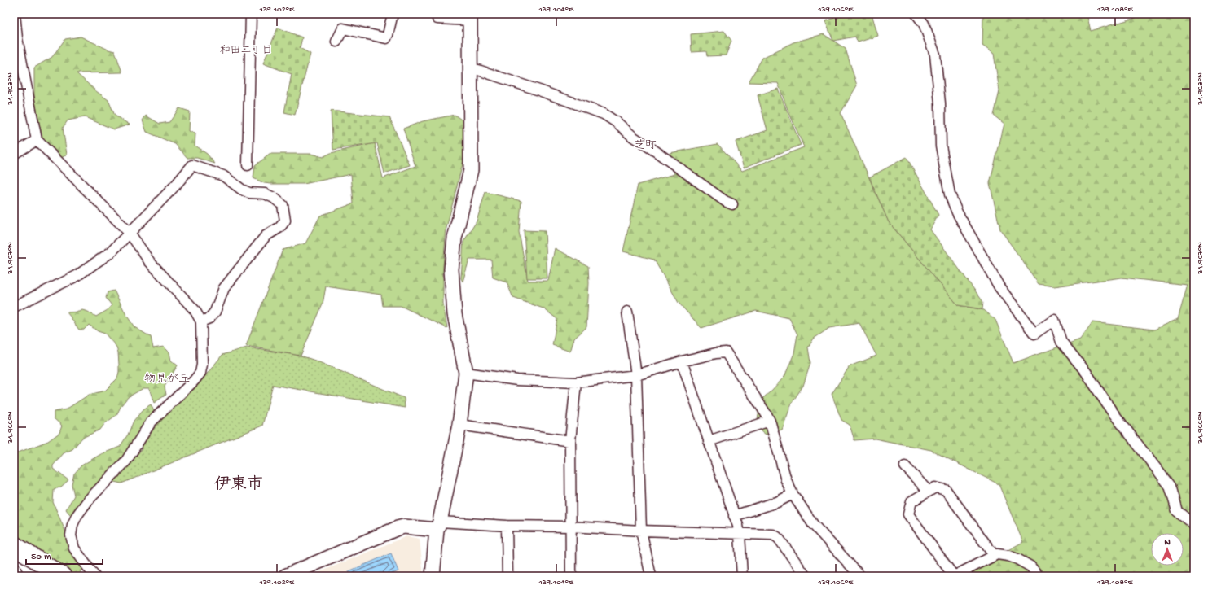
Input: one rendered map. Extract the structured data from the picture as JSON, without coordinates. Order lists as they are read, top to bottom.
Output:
{
  "districts": [
    "和田二丁目",
    "芝町",
    "物見が丘",
    "伊東市"
  ],
  "scale_bar": "50 m",
  "north": "top",
  "coordinates": [
    "139.102°E",
    "139.104°E",
    "139.106°E",
    "139.108°E",
    "34.968°N",
    "34.967°N",
    "34.966°N"
  ]
}
